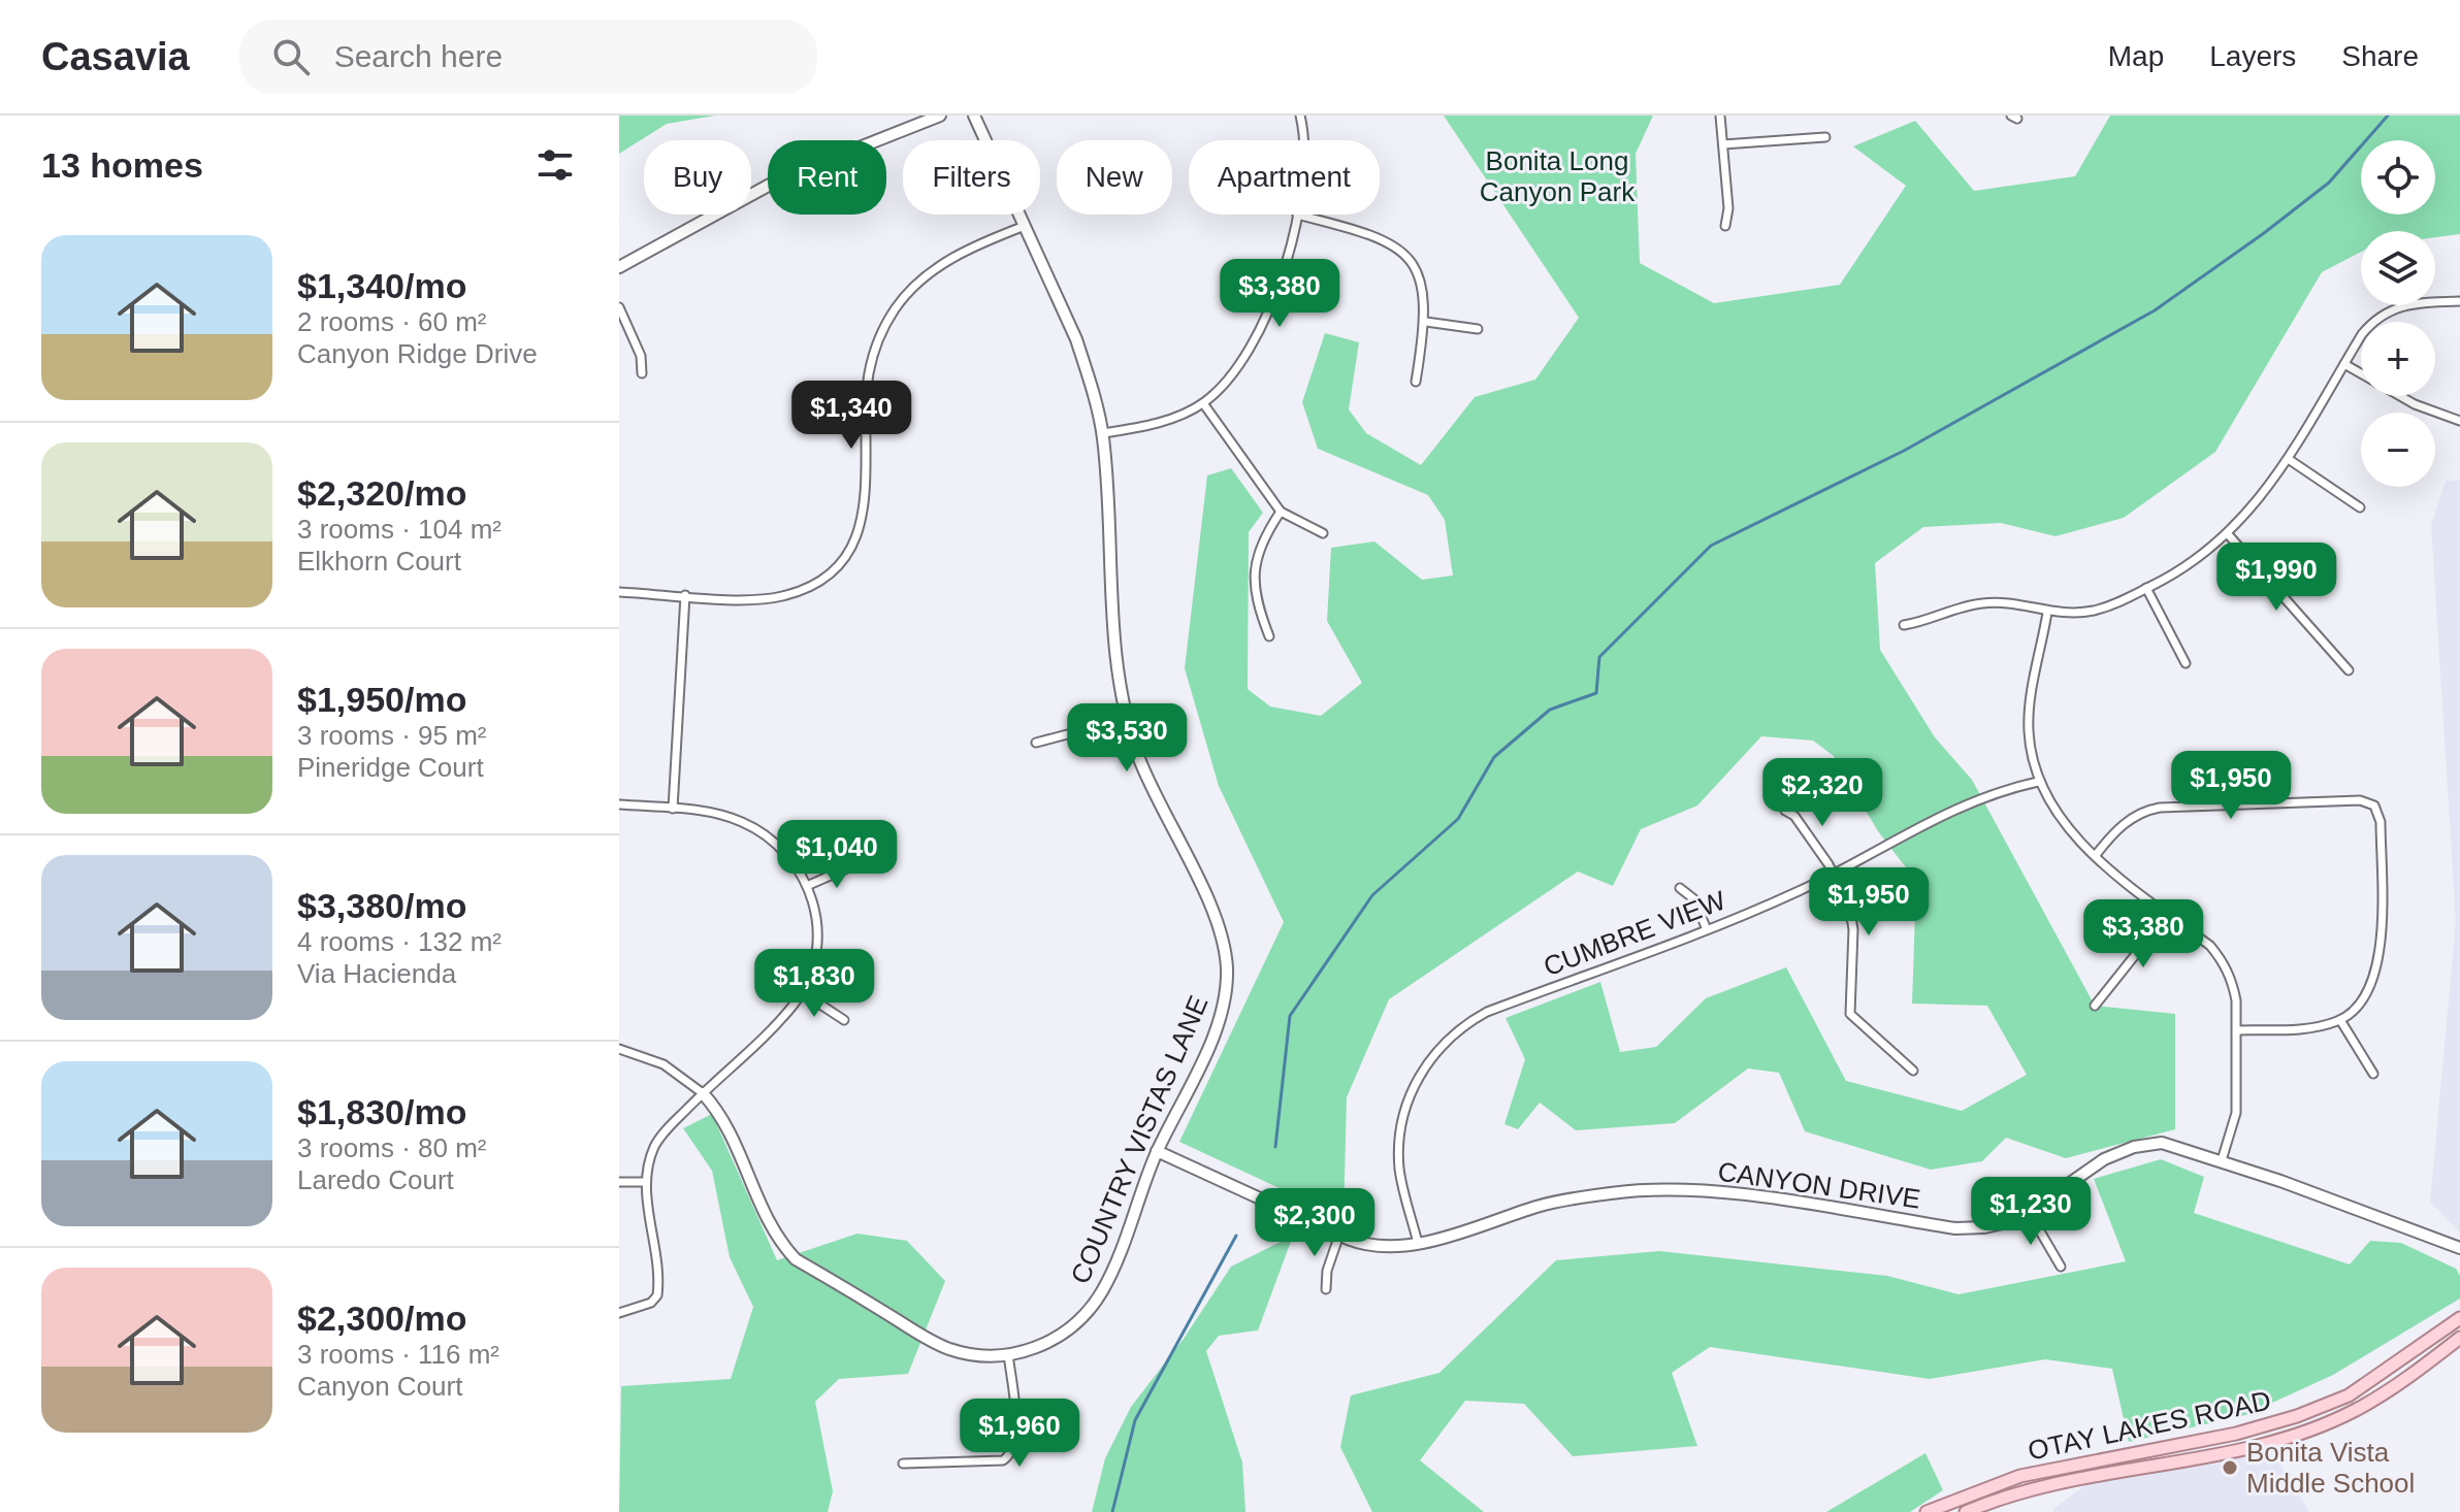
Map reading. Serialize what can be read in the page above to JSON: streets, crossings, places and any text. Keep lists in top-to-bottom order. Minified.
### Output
{"streets":{"main road":["OTAY LAKES ROAD"],"street":["CUMBRE VIEW","COUNTRY VISTAS LANE","CANYON DRIVE"]},"crossings":[["CUMBRE VIEW","CANYON DRIVE"],["COUNTRY VISTAS LANE","CANYON DRIVE"]],"parks":["Bonita Long Canyon Park"],"places":["Bonita Vista Middle School"],"page":{"header":"Casavia","search":"Search here","nav":["Map","Layers","Share"],"heading":"13 homes","map_buttons":["+","−"],"chip":["Buy","Rent","Filters","New","Apartment"],"list":[{"name":"$1,340/mo","note":"2 rooms · 60 m² · Canyon Ridge Drive"},{"name":"$2,320/mo","note":"3 rooms · 104 m² · Elkhorn Court"},{"name":"$1,950/mo","note":"3 rooms · 95 m² · Pineridge Court"},{"name":"$3,380/mo","note":"4 rooms · 132 m² · Via Hacienda"},{"name":"$1,830/mo","note":"3 rooms · 80 m² · Laredo Court"},{"name":"$2,300/mo","note":"3 rooms · 116 m² · Canyon Court"}],"price":["$3,380","$1,340","$1,990","$3,530","$1,950","$2,320","$1,040","$1,950","$3,380","$1,830","$1,230","$2,300","$1,960"]}}
